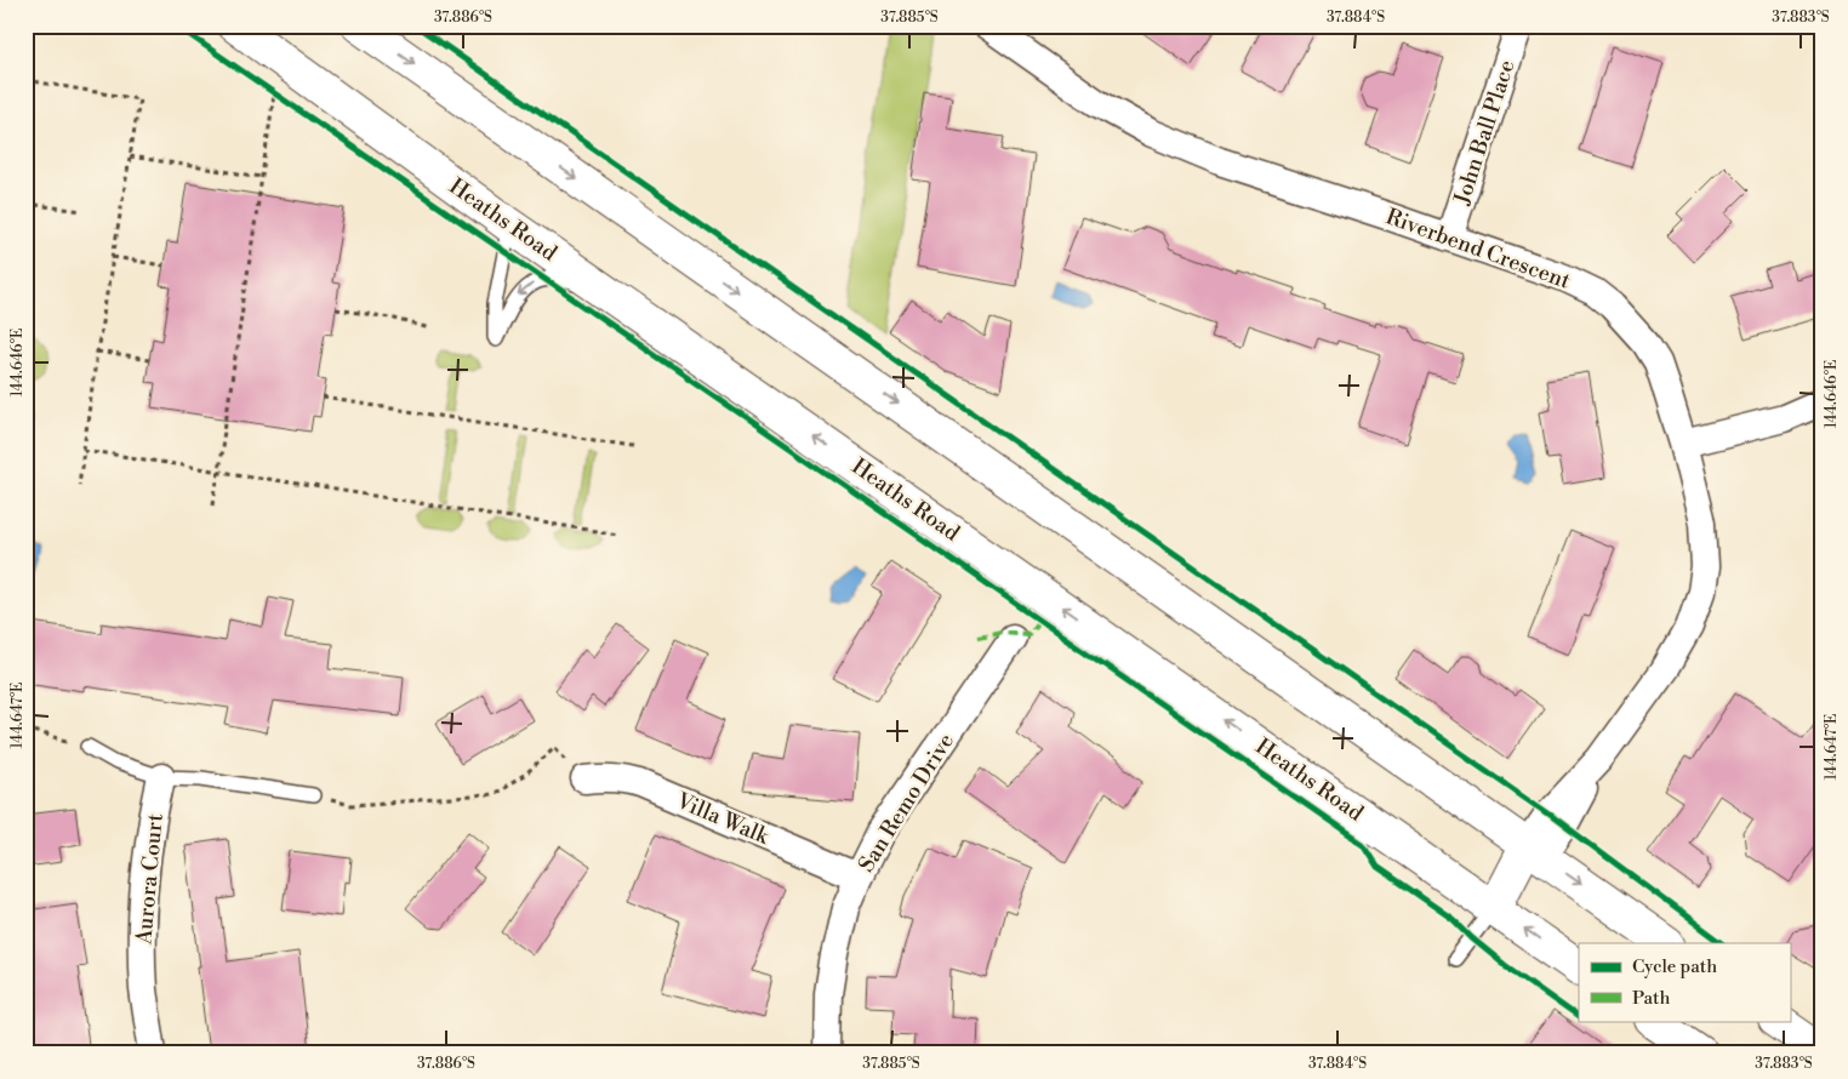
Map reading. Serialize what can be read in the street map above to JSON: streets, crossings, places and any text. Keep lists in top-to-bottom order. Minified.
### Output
{"streets":{"main road":["Heaths Road"],"street":["John Ball Place","Riverbend Crescent","San Remo Drive","Villa Walk","Aurora Court"]},"crossings":[["John Ball Place","Riverbend Crescent"],["San Remo Drive","Villa Walk"]],"legend":["Cycle path","Path"],"coordinates":["37.886°S","37.885°S","37.884°S","37.883°S","144.646°E","144.647°E"]}
